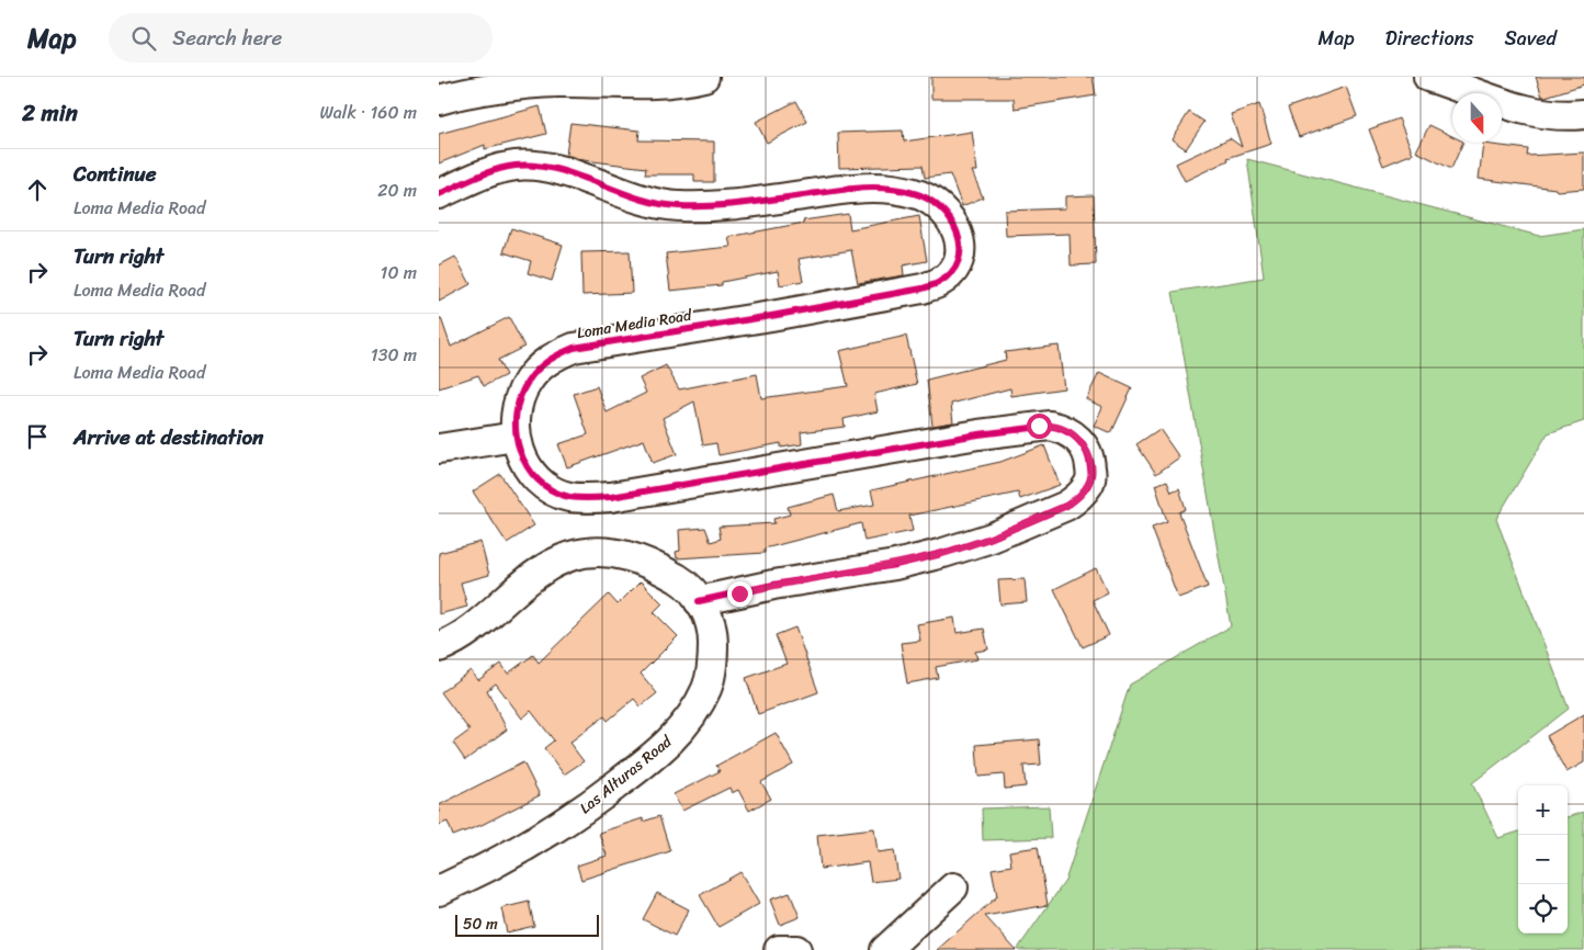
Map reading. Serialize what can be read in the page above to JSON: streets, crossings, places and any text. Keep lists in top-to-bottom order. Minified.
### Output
{"streets":{"street":["Loma Media Road","Las Alturas Road"]},"crossings":[["Loma Media Road","Las Alturas Road"]],"scale_bar":"50 m","north":"bottom","page":{"header":"Map","search":"Search here","nav":["Map","Directions","Saved"],"heading":["2 min","Walk · 160 m"],"list":[["Continue","Loma Media Road","20 m"],["Turn right","Loma Media Road","10 m"],["Turn right","Loma Media Road","130 m"],"Arrive at destination"],"map_buttons":["+","−"],"scale":"50 m"}}
